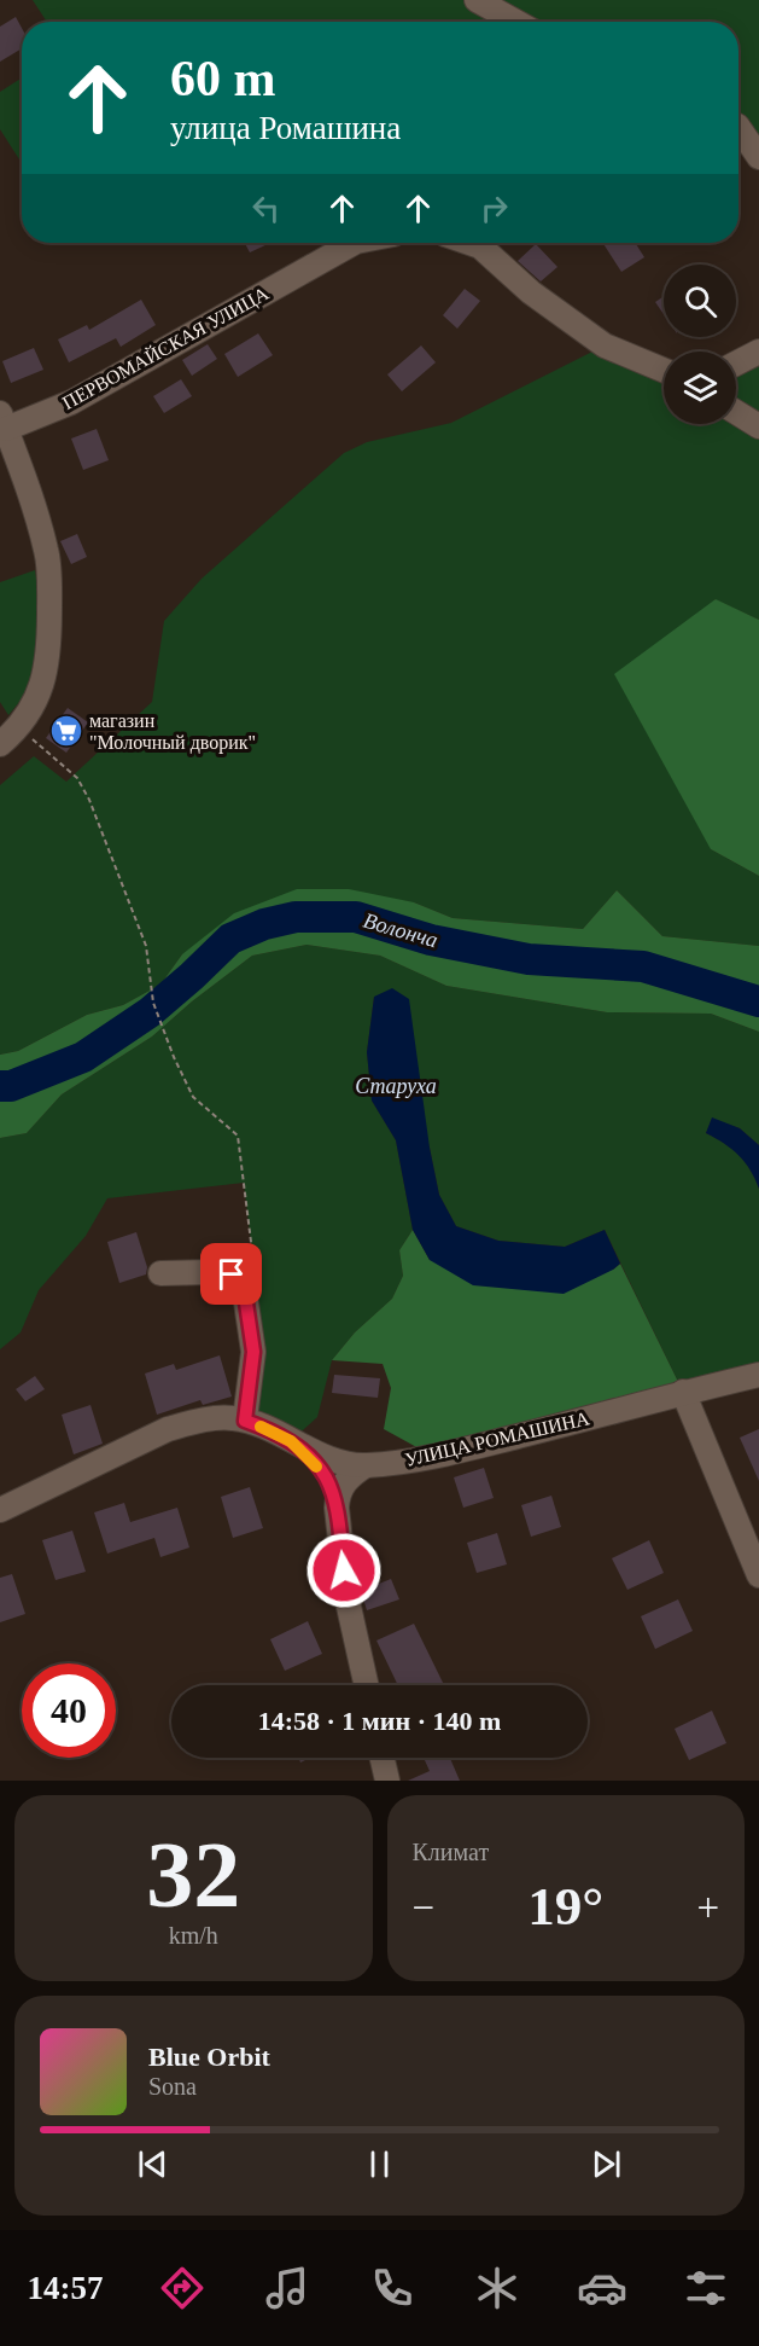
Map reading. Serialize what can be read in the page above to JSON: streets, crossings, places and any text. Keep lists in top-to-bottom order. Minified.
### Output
{"streets":{"street":["ПЕРВОМАЙСКАЯ УЛИЦА","УЛИЦА РОМАШИНА"]},"water":["Волонча","Старуха"],"places":{"supermarket":["магазин \"Молочный дворик\""]},"page":{"turn":["60 m","улица Ромашина"],"limit":"40","trip":"14:58 · 1 мин · 140 m","tile":[["32","km/h"],"Климат"],"heat":["−","19°","+"],"song":["Blue Orbit","Sona"],"tabs":"14:57"}}
